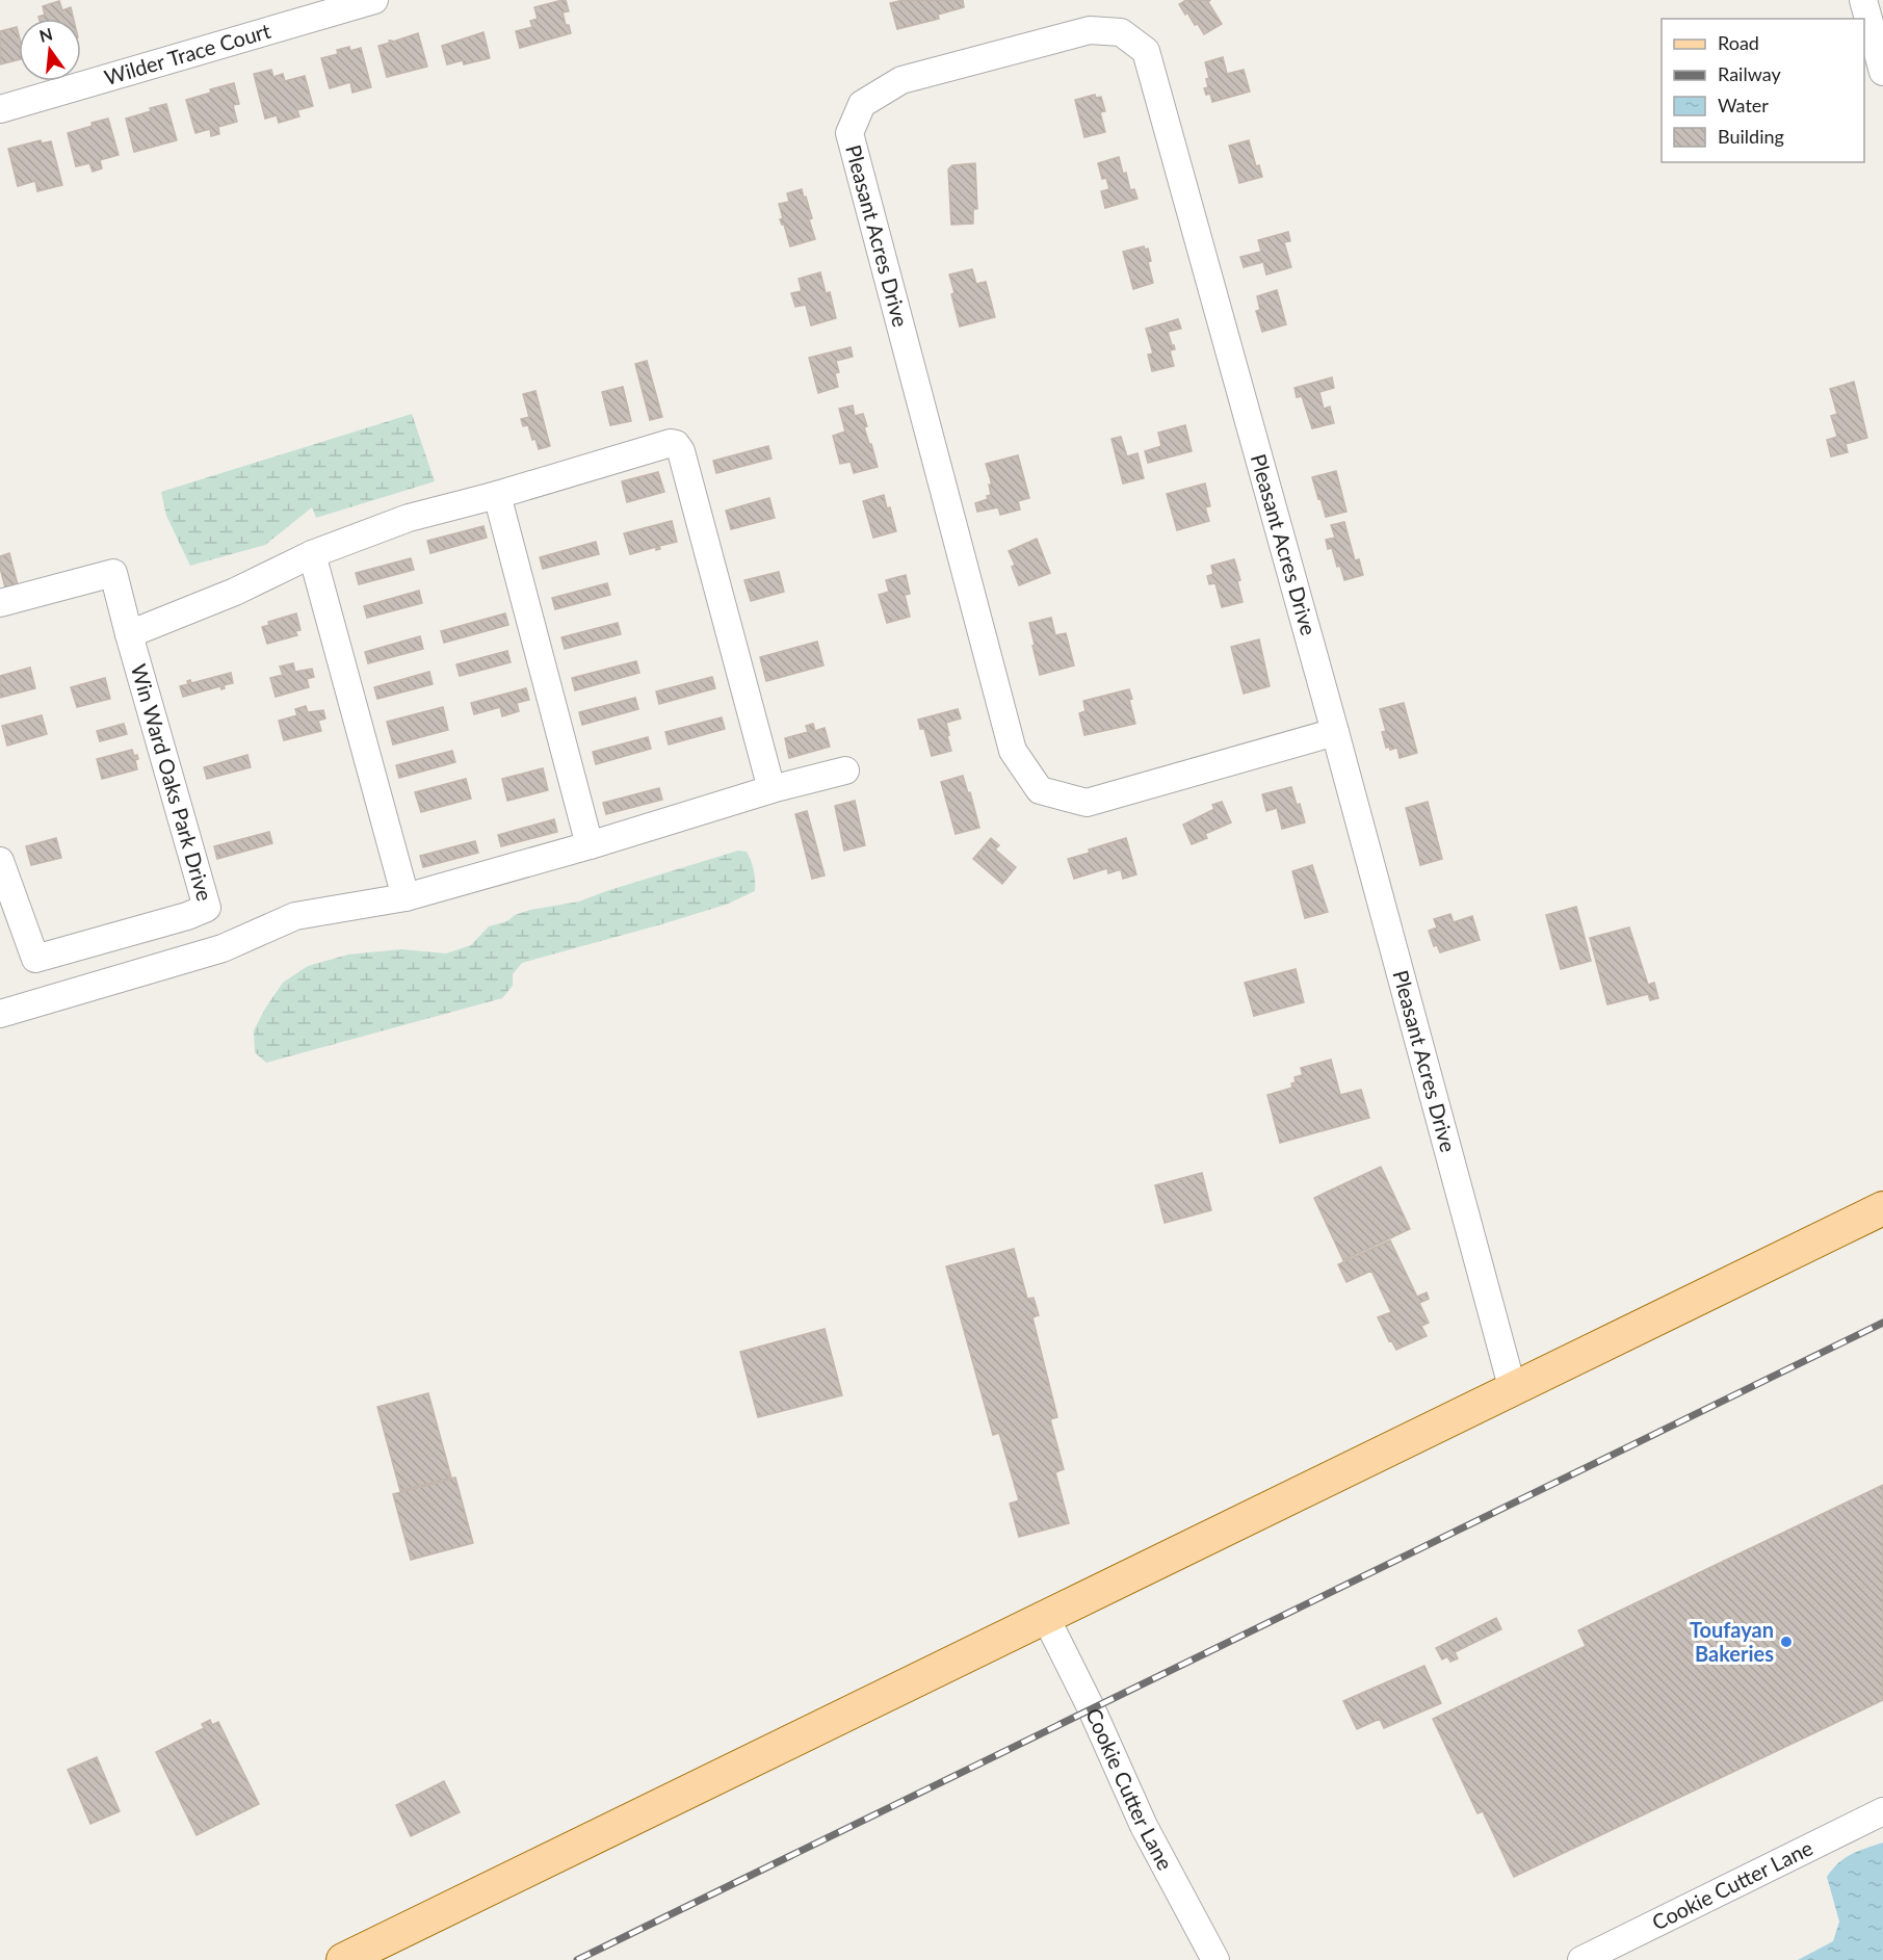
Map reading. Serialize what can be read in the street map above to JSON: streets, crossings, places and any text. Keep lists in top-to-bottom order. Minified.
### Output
{"streets":{"street":["Wilder Trace Court","Pleasant Acres Drive","Win Ward Oaks Park Drive","Cookie Cutter Lane"]},"places":["Toufayan Bakeries"],"legend":["Road","Railway","Water","Building"],"north":"top"}
